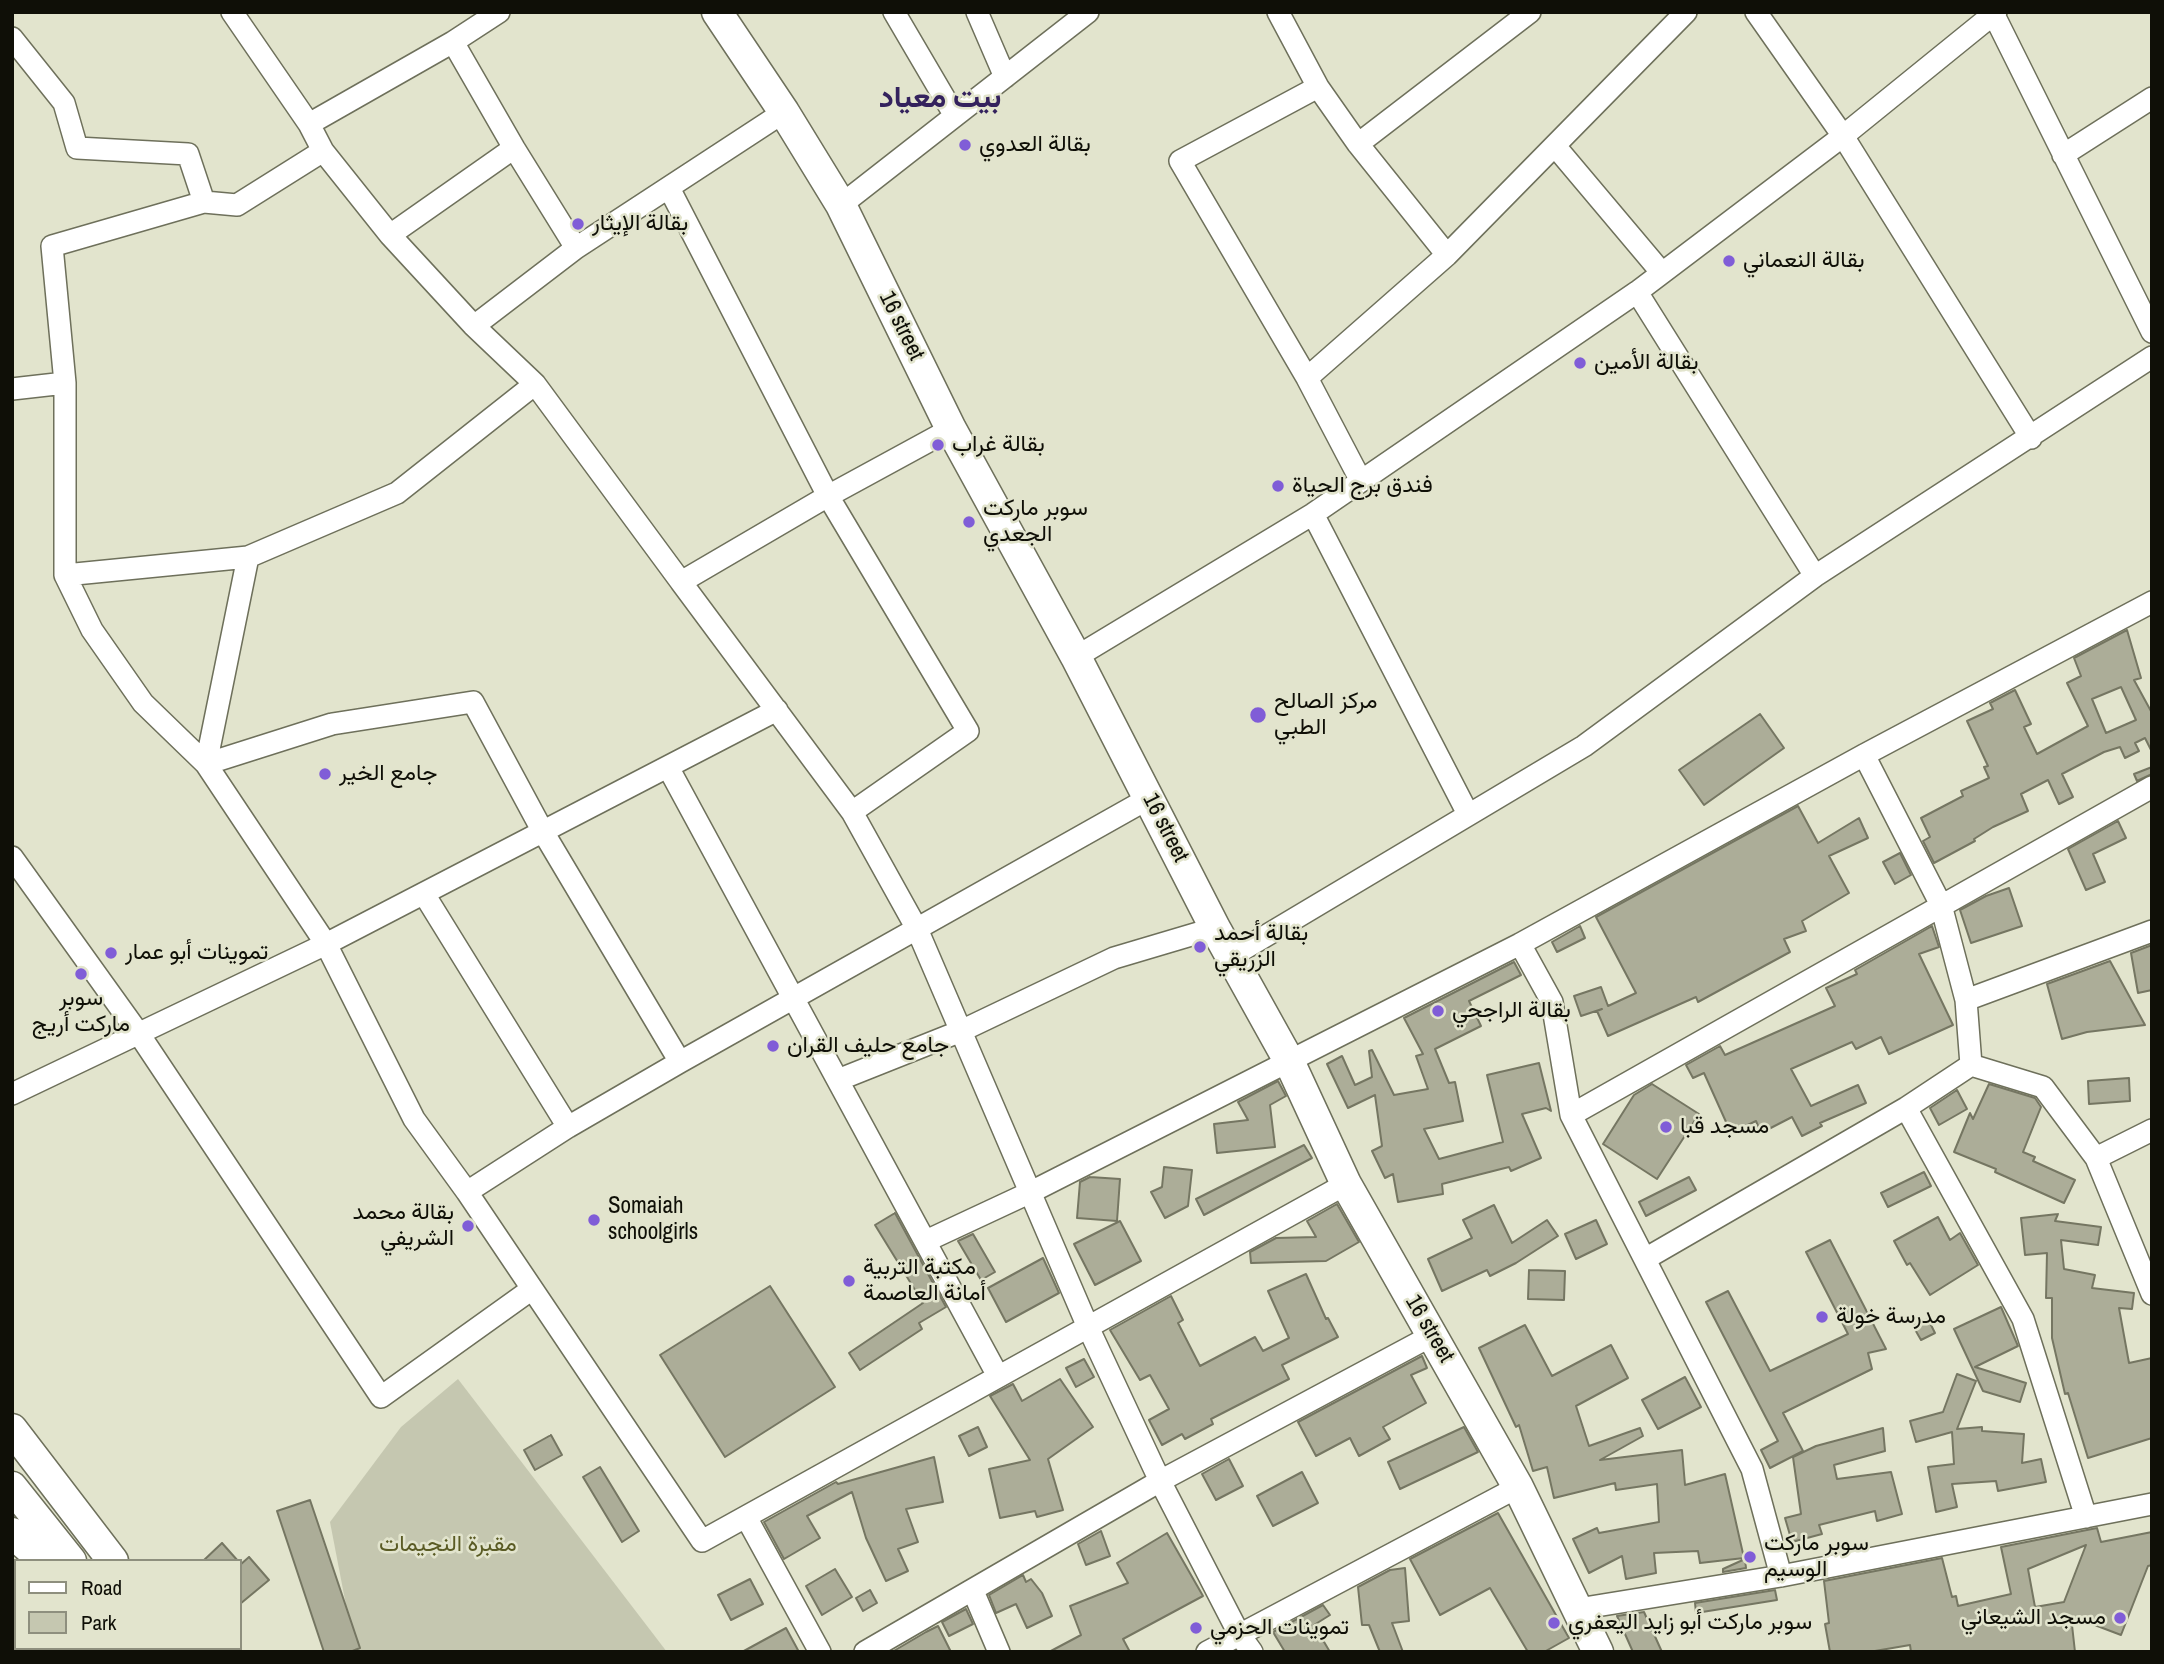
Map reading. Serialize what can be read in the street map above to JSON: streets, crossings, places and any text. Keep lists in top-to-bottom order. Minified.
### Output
{"streets":{"street":["16 street"]},"districts":["بيت معياد"],"parks":["مقبرة النجيمات"],"places":["بقالة العدوي","بقالة الإيثار","بقالة النعماني","بقالة الأمين","بقالة غراب","فندق برج الحياة","سوبر ماركت الجعدي","مركز الصالح الطبي","جامع الخير","بقالة أحمد الزريقي","تموينات أبو عمار","سوبر ماركت أريج","بقالة الراجحي","جامع حليف القران","مسجد قبا","Somaiah schoolgirls","بقالة محمد الشريفي","مكتبة التربية أمانة العاصمة","مدرسة خولة","سوبر ماركت الوسيم","مسجد الشيعاني","سوبر ماركت أبو زايد اليعفري","تموينات الحزمي"],"legend":["Road","Park"]}
